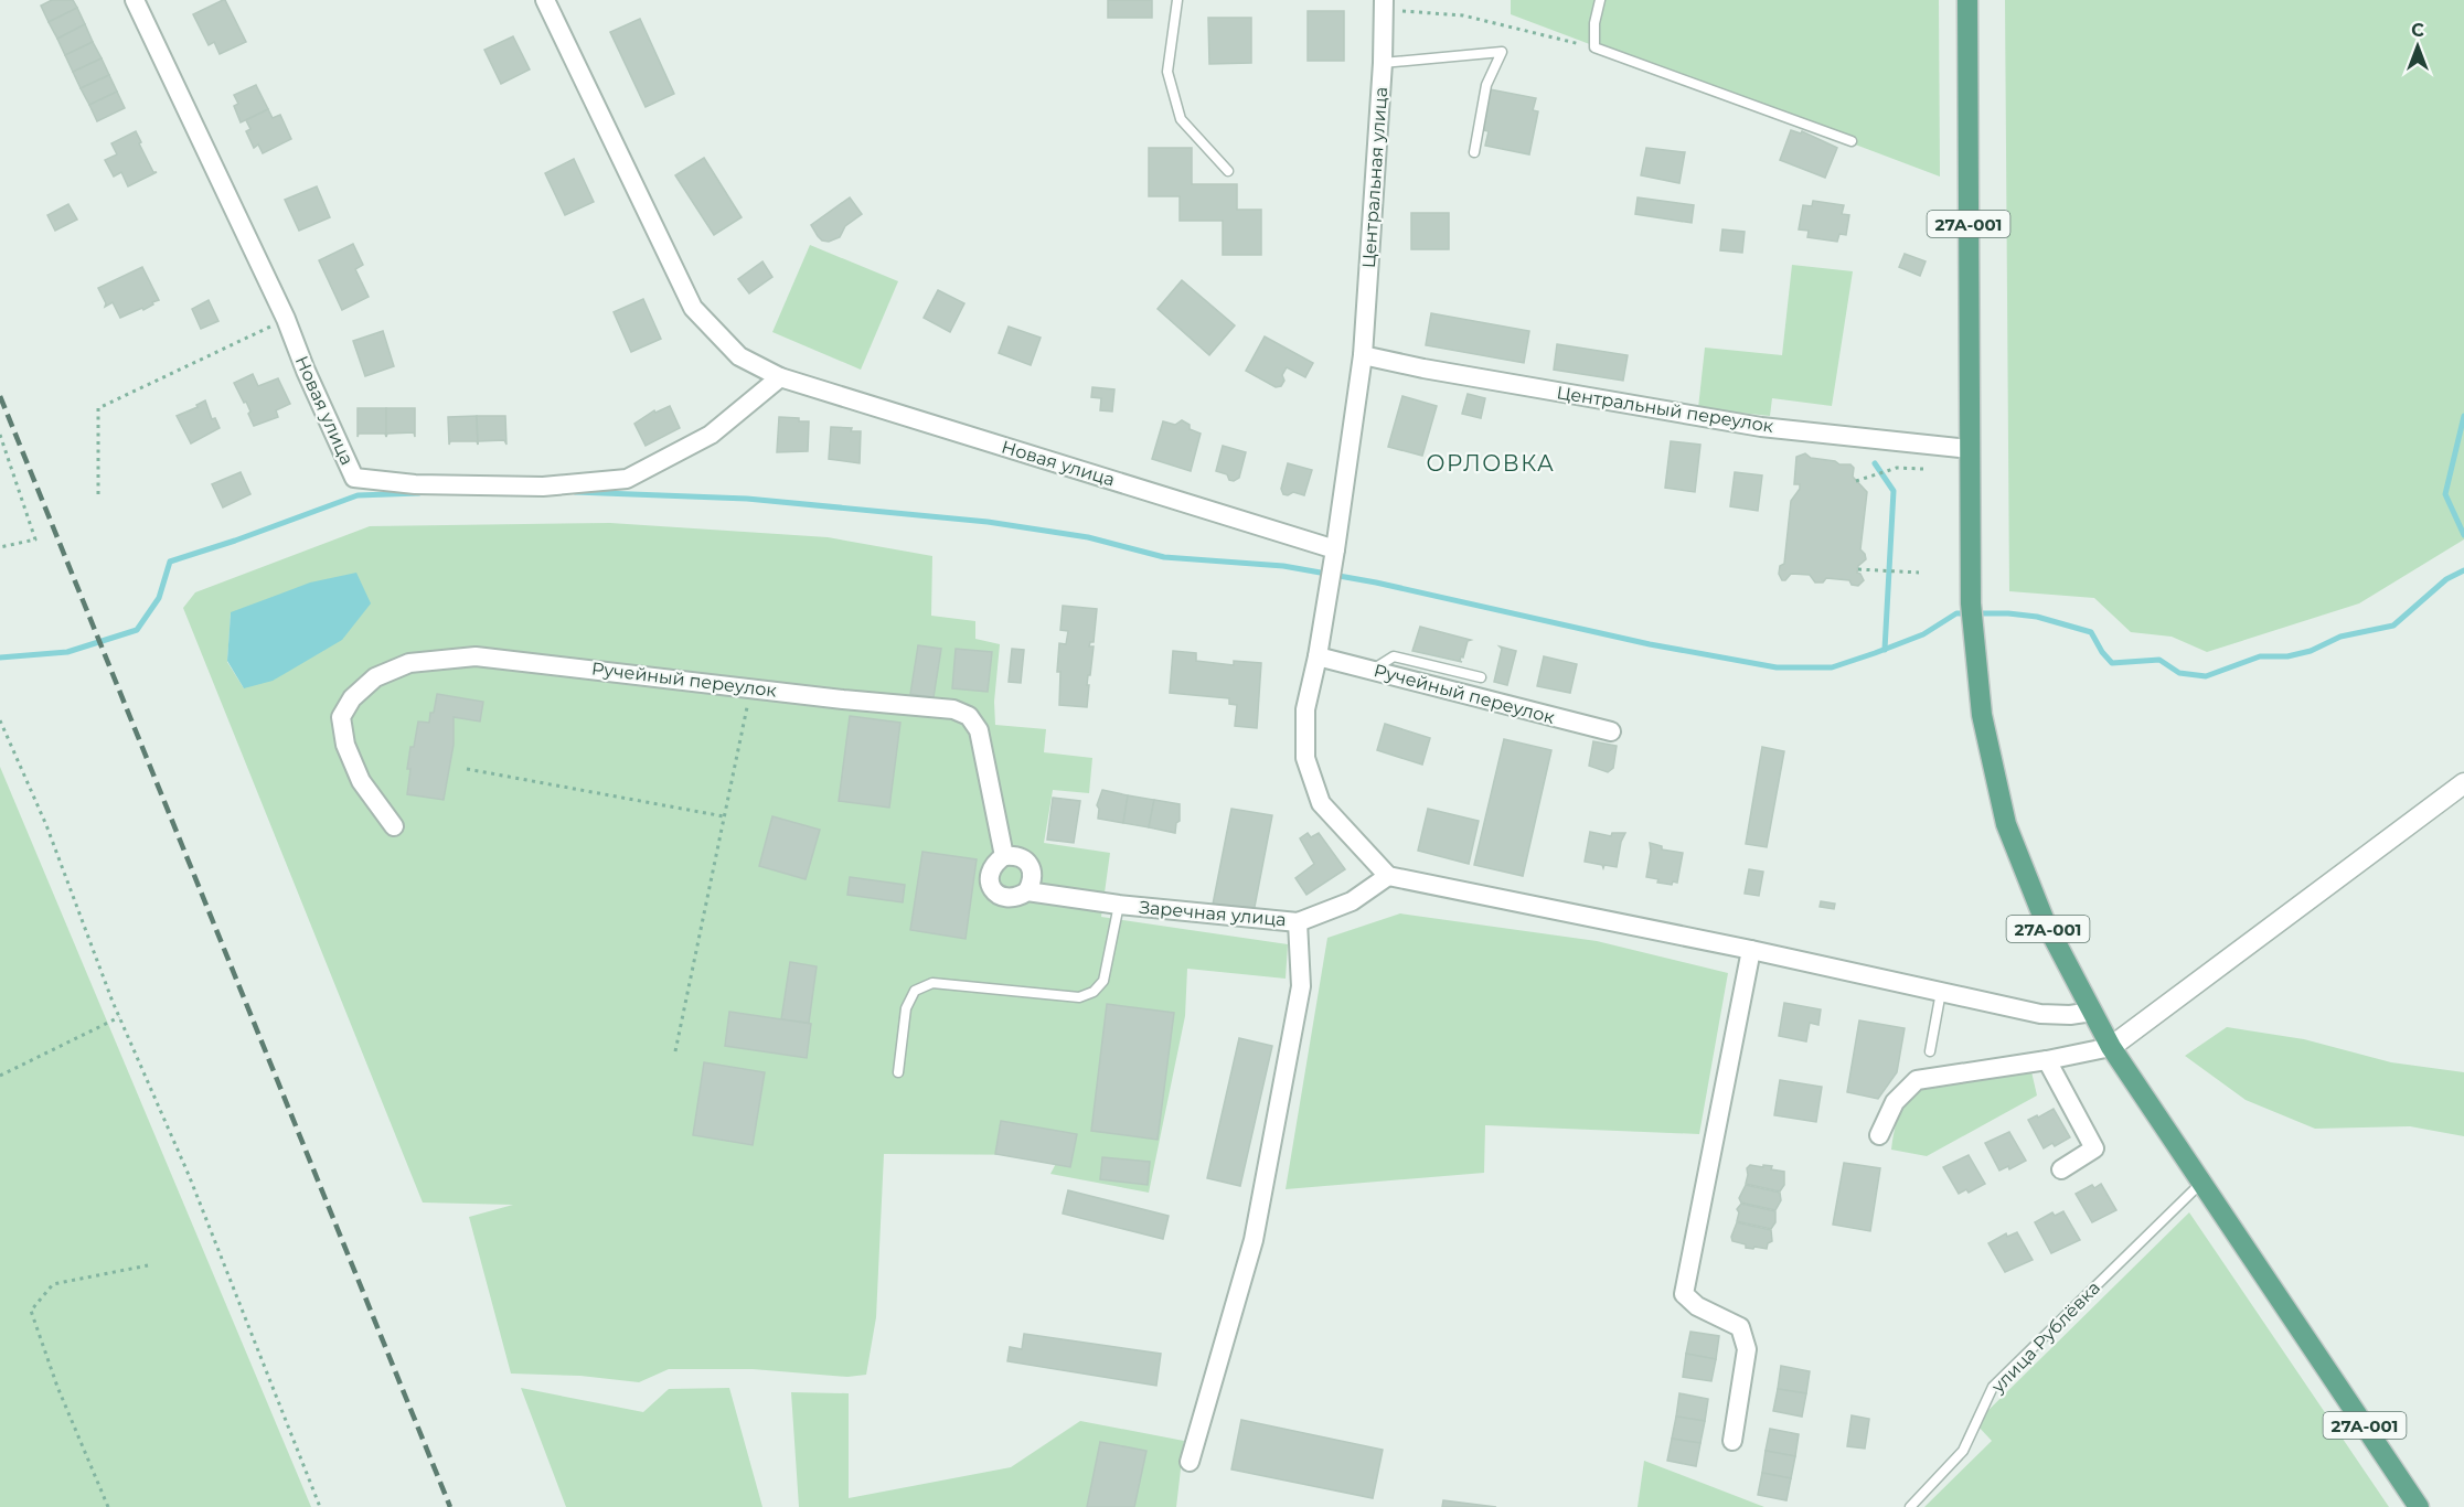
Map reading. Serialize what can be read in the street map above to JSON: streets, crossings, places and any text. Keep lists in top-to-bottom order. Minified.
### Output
{"streets":{"main road":["27А-001"],"street":["Центральная улица","Центральный переулок","Новая улица","Ручейный переулок","Заречная улица"],"lane":["улица Рублёвка"]},"crossings":[["Центральная улица","Центральный переулок"],["Центральная улица","Новая улица"],["27А-001","Центральный переулок"],["27А-001","улица Рублёвка"],["Ручейный переулок","Заречная улица"]],"districts":["ОРЛОВКА"],"north":"top"}
